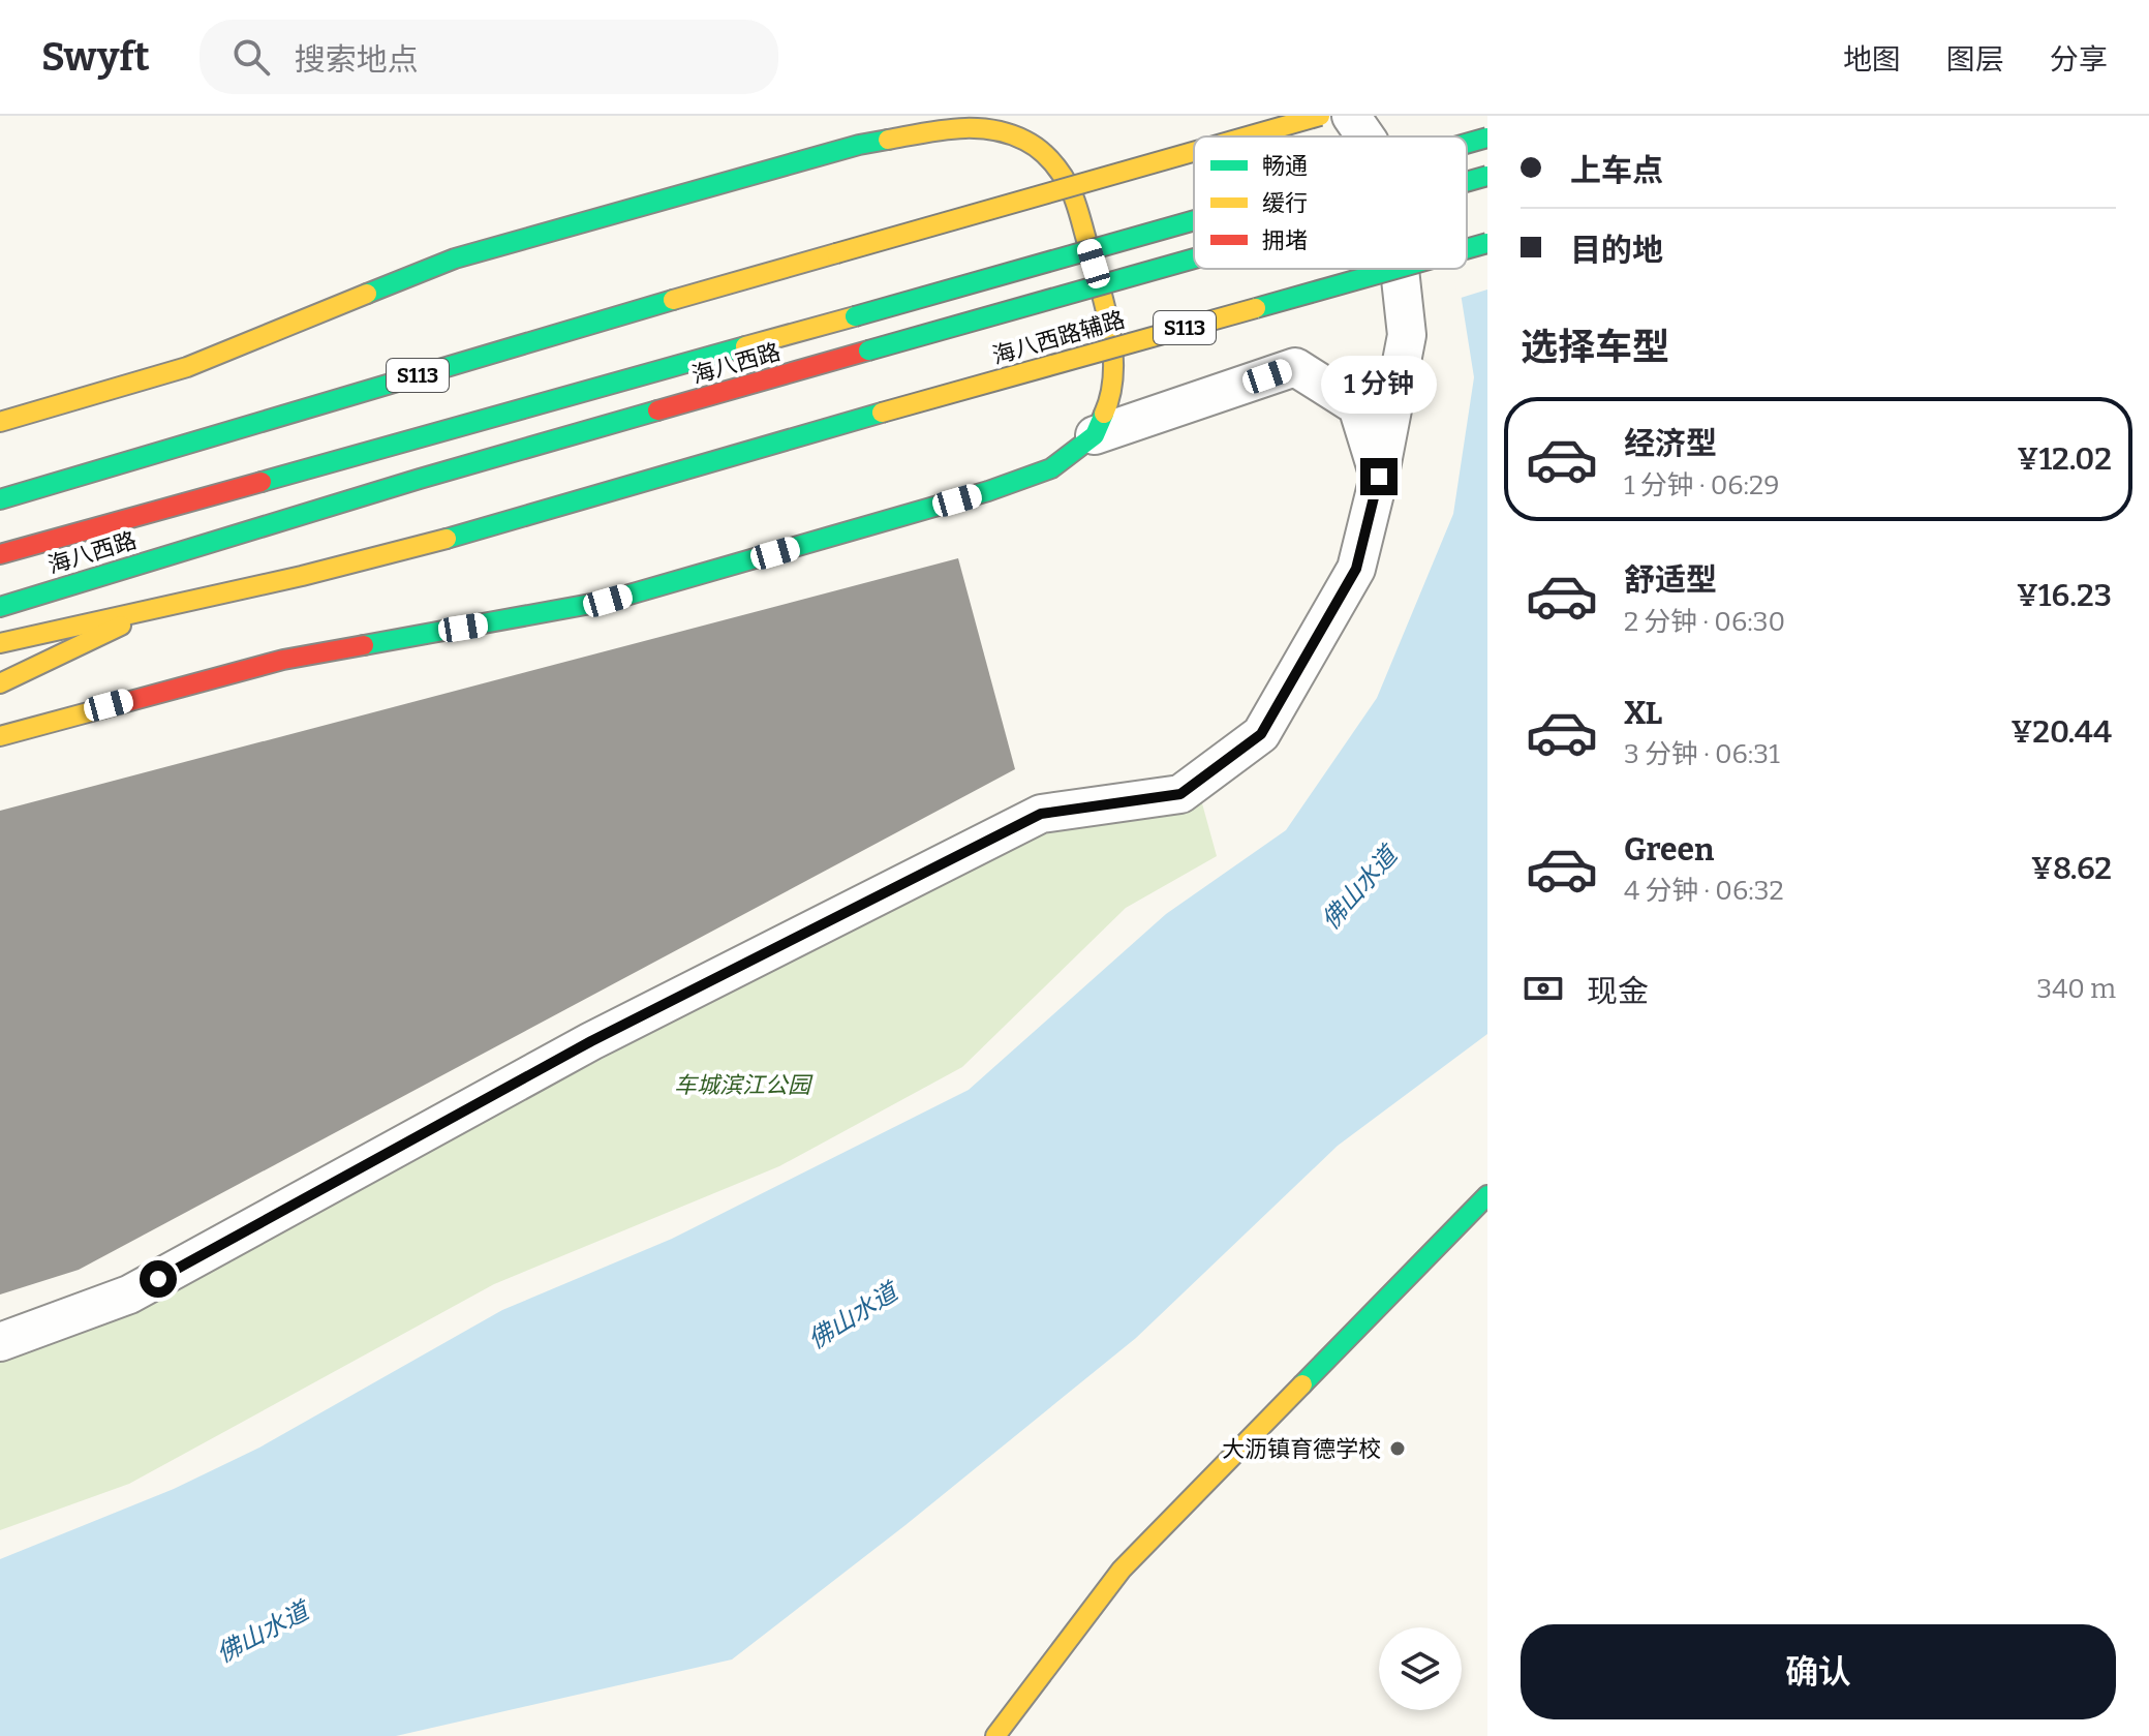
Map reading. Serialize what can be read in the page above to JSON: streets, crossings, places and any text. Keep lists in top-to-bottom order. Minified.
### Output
{"streets":{"main road":["S113","海八西路辅路","海八西路"]},"water":["佛山水道"],"parks":["车城滨江公园"],"places":["大沥镇育德学校"],"legend":["畅通","缓行","拥堵"],"page":{"header":"Swyft","search":"搜索地点","nav":["地图","图层","分享"],"banner":["上车点","目的地"],"heading":"选择车型","bubble":"1 分钟","list":[{"name":"经济型","note":"1 分钟 · 06:29","value":"¥12.02"},{"name":"舒适型","note":"2 分钟 · 06:30","value":"¥16.23"},{"name":"XL","note":"3 分钟 · 06:31","value":"¥20.44"},{"name":"Green","note":"4 分钟 · 06:32","value":"¥8.62"}],"pay":["现金","340 m"],"buttons":"确认"}}
